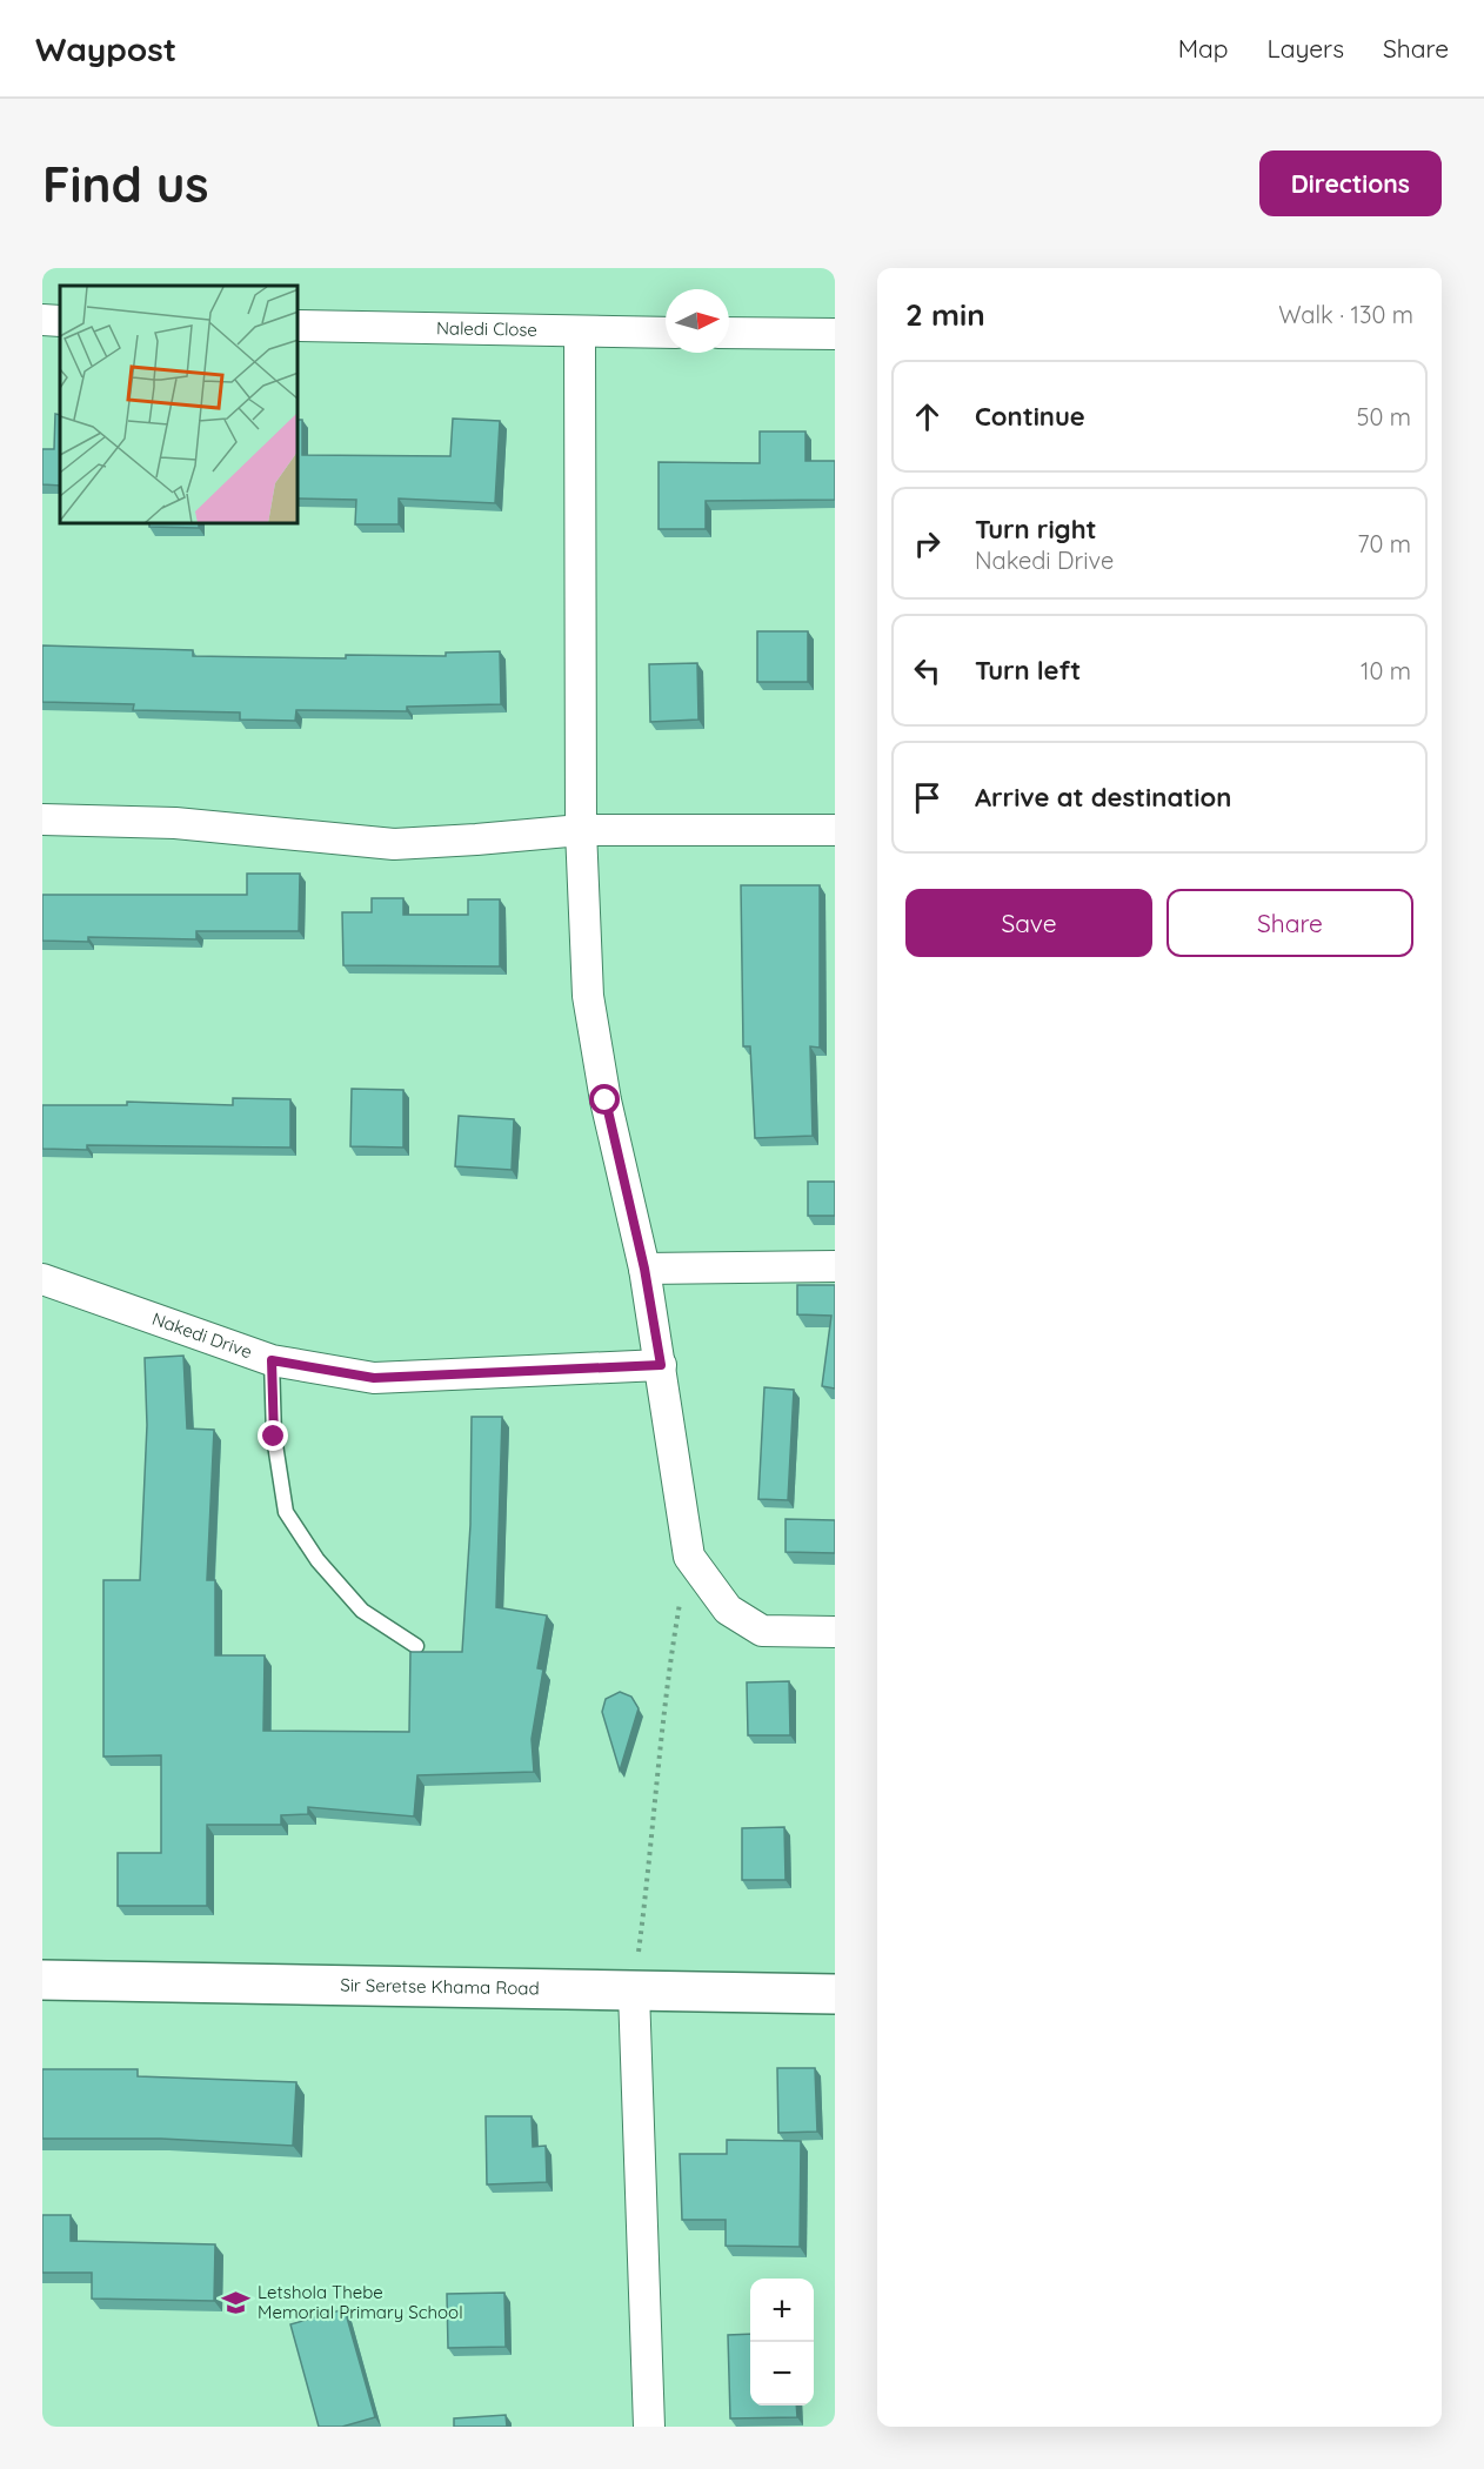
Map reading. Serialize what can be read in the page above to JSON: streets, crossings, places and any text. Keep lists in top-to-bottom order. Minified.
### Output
{"streets":{"main road":["Sir Seretse Khama Road"],"street":["Naledi Close","Nakedi Drive"]},"places":{"school or university":["Letshola Thebe Memorial Primary School"]},"north":"right","page":{"header":"Waypost","nav":["Map","Layers","Share"],"buttons":["Directions",["Save","Share"]],"title":"Find us","heading":["2 min","Walk · 130 m"],"list":[["Continue","50 m"],["Turn right","Nakedi Drive","70 m"],["Turn left","10 m"],"Arrive at destination"],"map_buttons":["+","−"]}}
